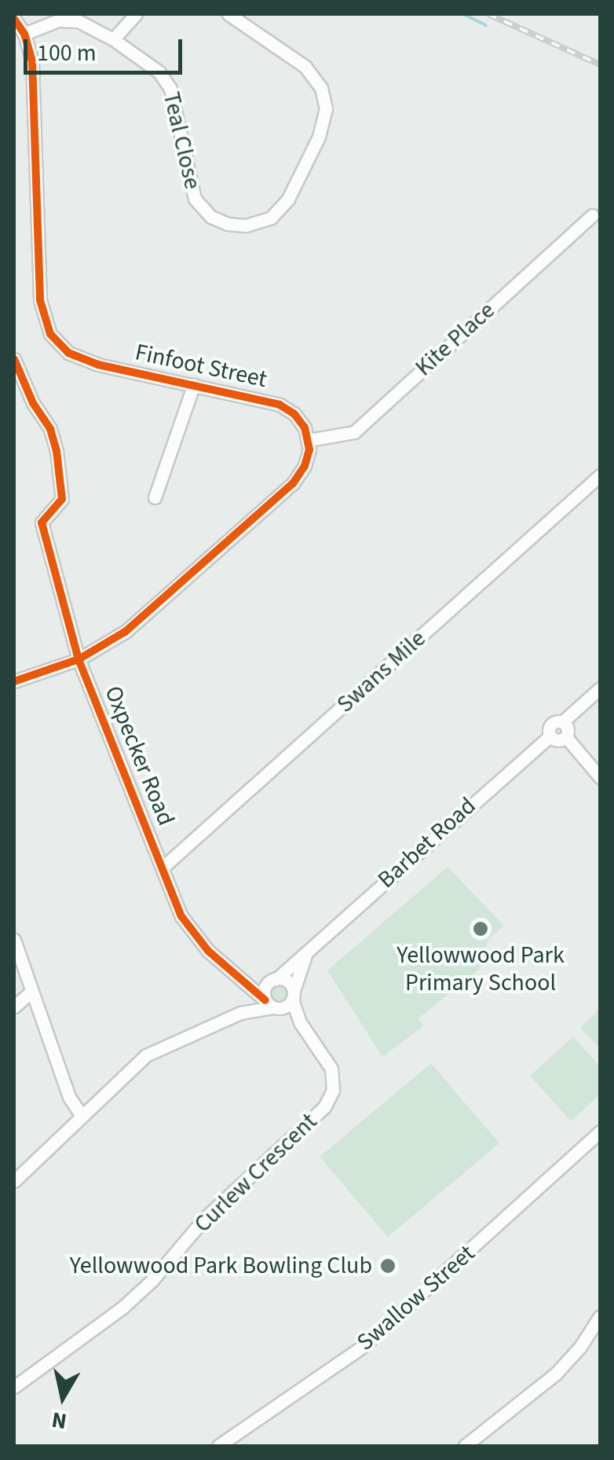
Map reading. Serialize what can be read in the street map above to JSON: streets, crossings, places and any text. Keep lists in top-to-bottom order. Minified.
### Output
{"streets":{"street":["Teal Close","Kite Place","Finfoot Street","Swans Mile","Oxpecker Road","Barbet Road","Curlew Crescent","Swallow Street"]},"crossings":[["Teal Close","Finfoot Street"],["Kite Place","Finfoot Street"],["Swans Mile","Oxpecker Road"],["Oxpecker Road","Curlew Crescent"],["Barbet Road","Curlew Crescent"]],"places":["Yellowwood Park Primary School","Yellowwood Park Bowling Club"],"scale_bar":"100 m","north":"bottom"}
